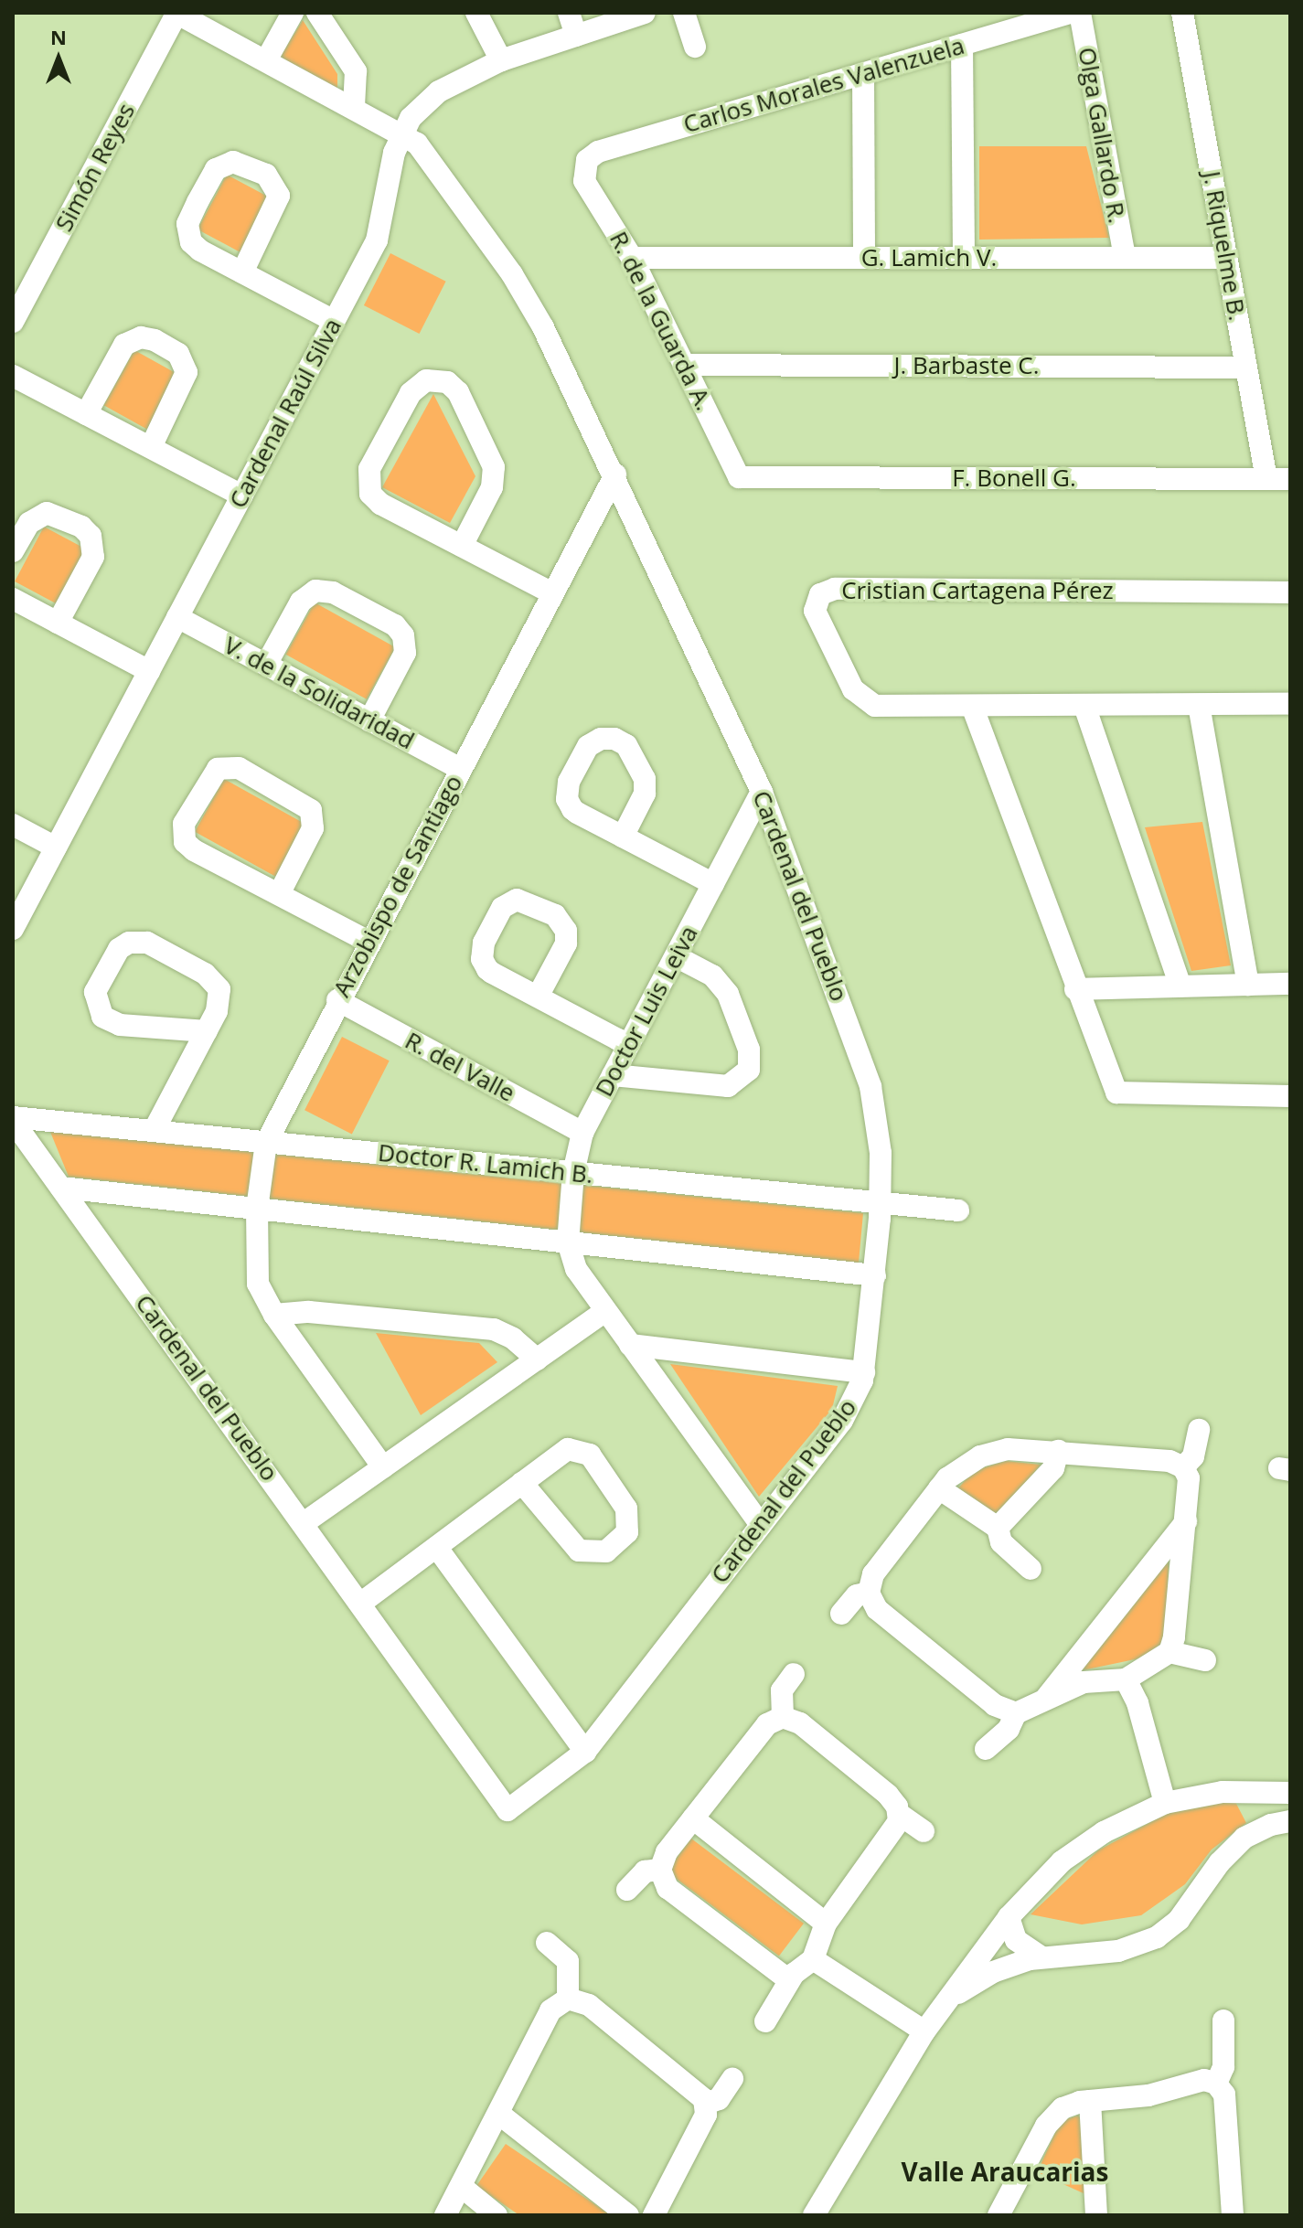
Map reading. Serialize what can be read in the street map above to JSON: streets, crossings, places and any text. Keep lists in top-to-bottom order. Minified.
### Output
{"streets":{"street":["Carlos Morales Valenzuela","Olga Gallardo R.","Simón Reyes","J. Riquelme B.","G. Lamich V.","R. de la Guarda A.","J. Barbaste C.","Cardenal Raúl Silva","F. Bonell G.","Cristian Cartagena Pérez","V. de la Solidaridad","Arzobispo de Santiago","Cardenal del Pueblo","Doctor Luis Leiva","R. del Valle","Doctor R. Lamich B."]},"crossings":[["Carlos Morales Valenzuela","R. de la Guarda A."],["Olga Gallardo R.","G. Lamich V."],["Simón Reyes","Cardenal del Pueblo"],["J. Riquelme B.","G. Lamich V."],["J. Riquelme B.","J. Barbaste C."],["J. Riquelme B.","F. Bonell G."],["G. Lamich V.","R. de la Guarda A."],["R. de la Guarda A.","J. Barbaste C."],["R. de la Guarda A.","F. Bonell G."],["Cardenal Raúl Silva","V. de la Solidaridad"],["Cardenal Raúl Silva","Cardenal del Pueblo"],["V. de la Solidaridad","Arzobispo de Santiago"],["Arzobispo de Santiago","Cardenal del Pueblo"],["Arzobispo de Santiago","R. del Valle"],["Arzobispo de Santiago","Doctor R. Lamich B."],["Cardenal del Pueblo","Doctor Luis Leiva"],["Cardenal del Pueblo","Doctor R. Lamich B."],["Doctor Luis Leiva","R. del Valle"],["Doctor Luis Leiva","Doctor R. Lamich B."]],"districts":["Valle Araucarias"],"north":"top"}
